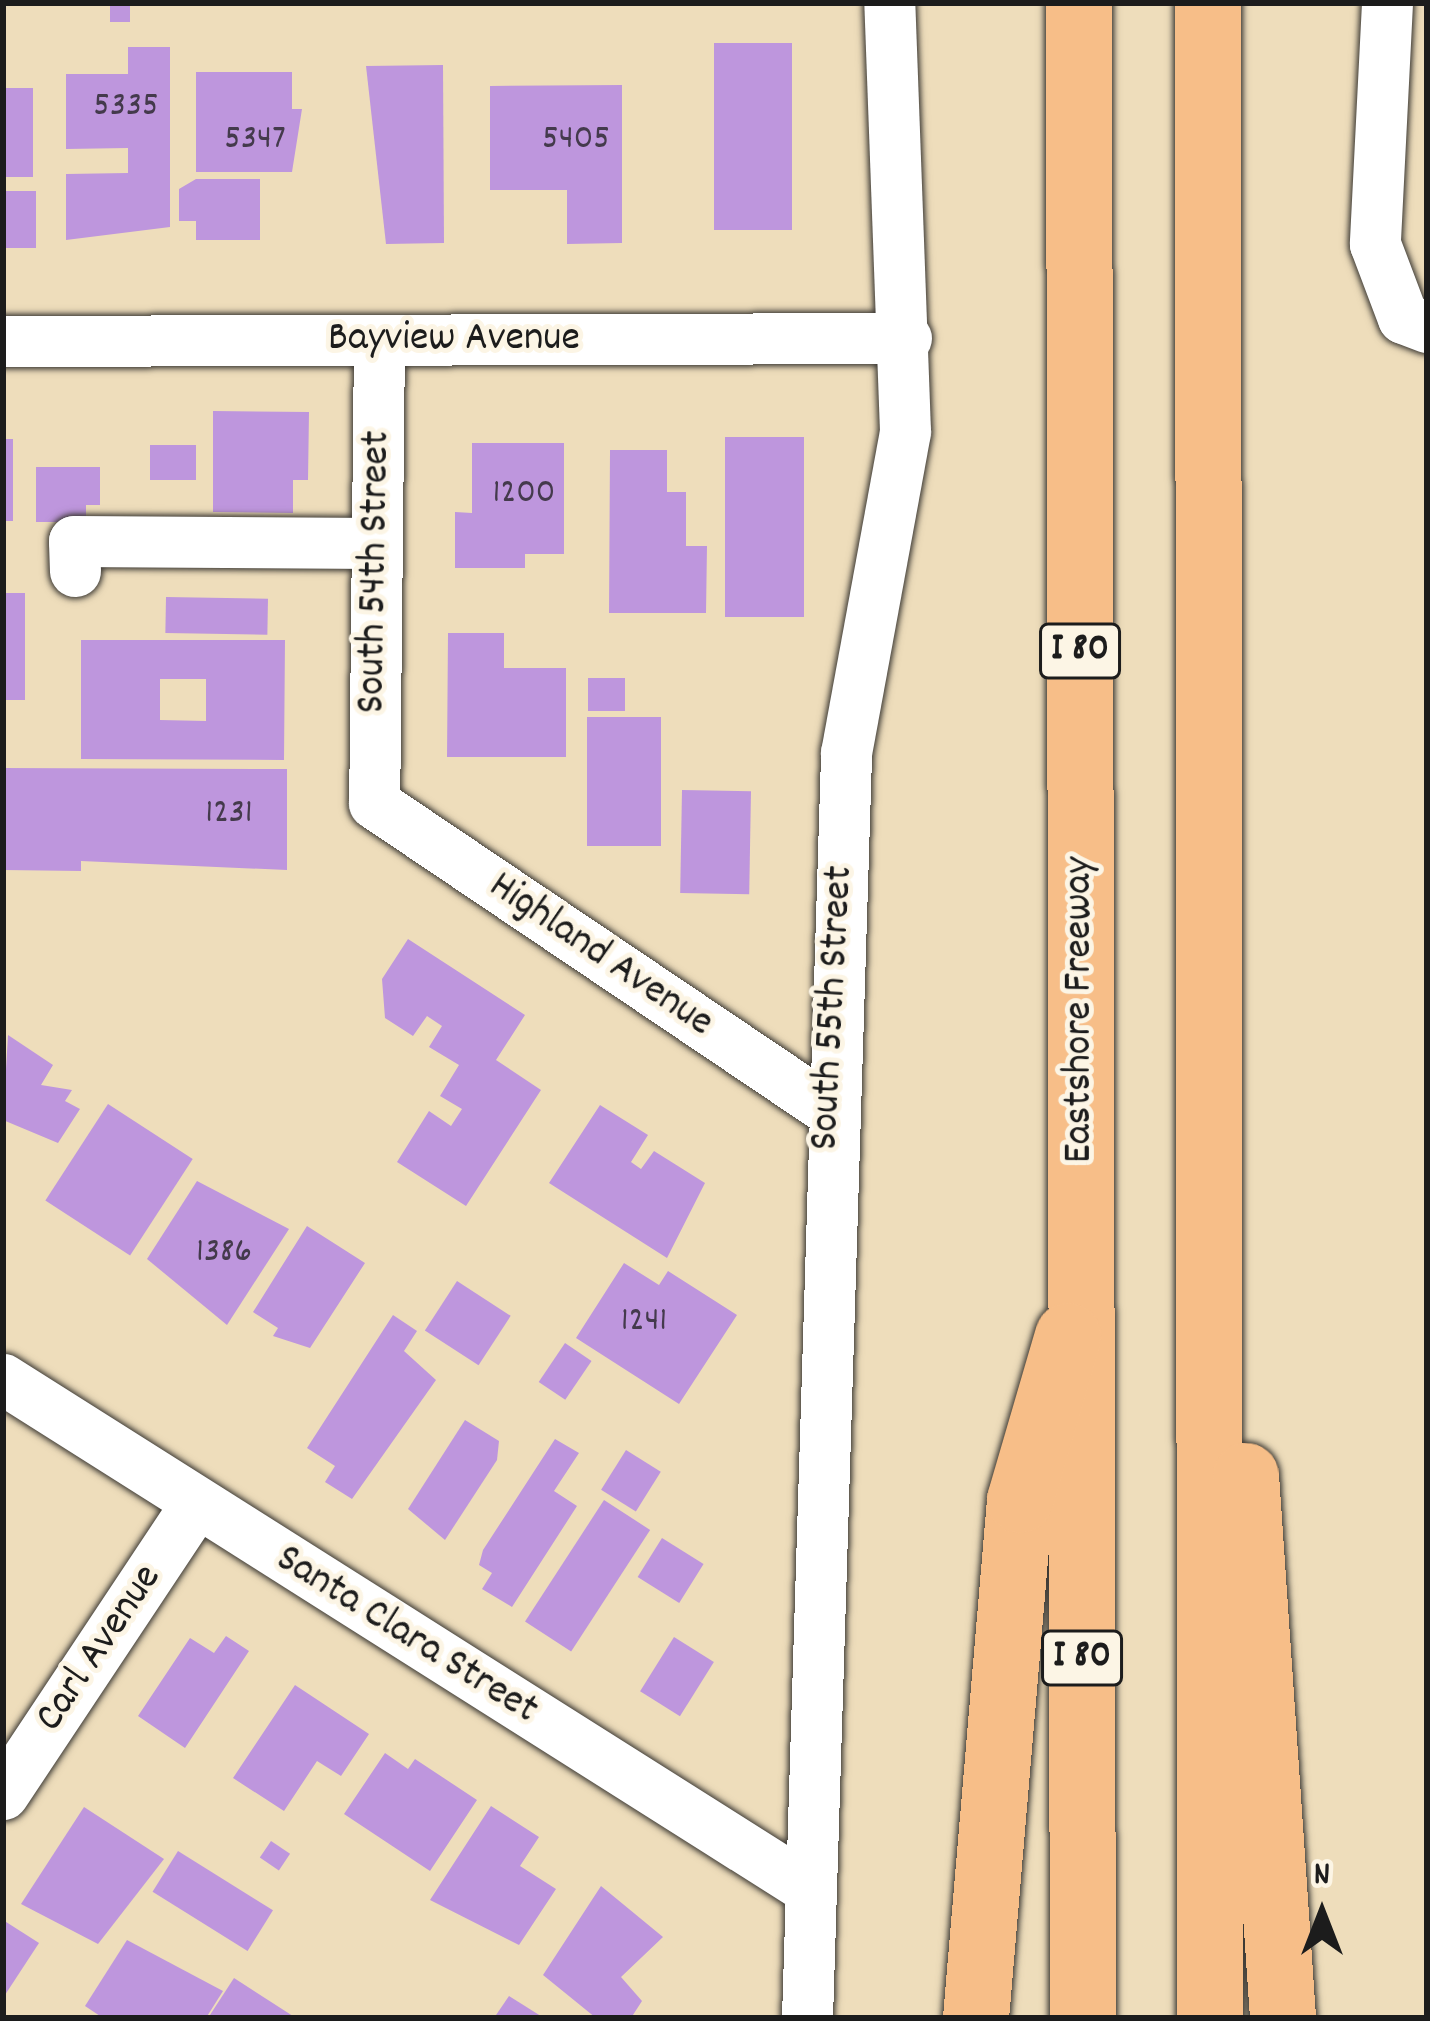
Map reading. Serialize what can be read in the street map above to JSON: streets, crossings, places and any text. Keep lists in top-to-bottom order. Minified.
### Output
{"streets":{"highway":["I 80","Eastshore Freeway"],"street":["Bayview Avenue","South 54th Street","Highland Avenue","South 55th Street","Santa Clara Street","Carl Avenue"]},"crossings":[["Bayview Avenue","South 54th Street"],["Bayview Avenue","South 55th Street"],["South 54th Street","Highland Avenue"],["Highland Avenue","South 55th Street"],["South 55th Street","Santa Clara Street"],["Santa Clara Street","Carl Avenue"]],"house_numbers":["5335","5347","5405","1200","1231","1386","1241"],"north":"top"}
